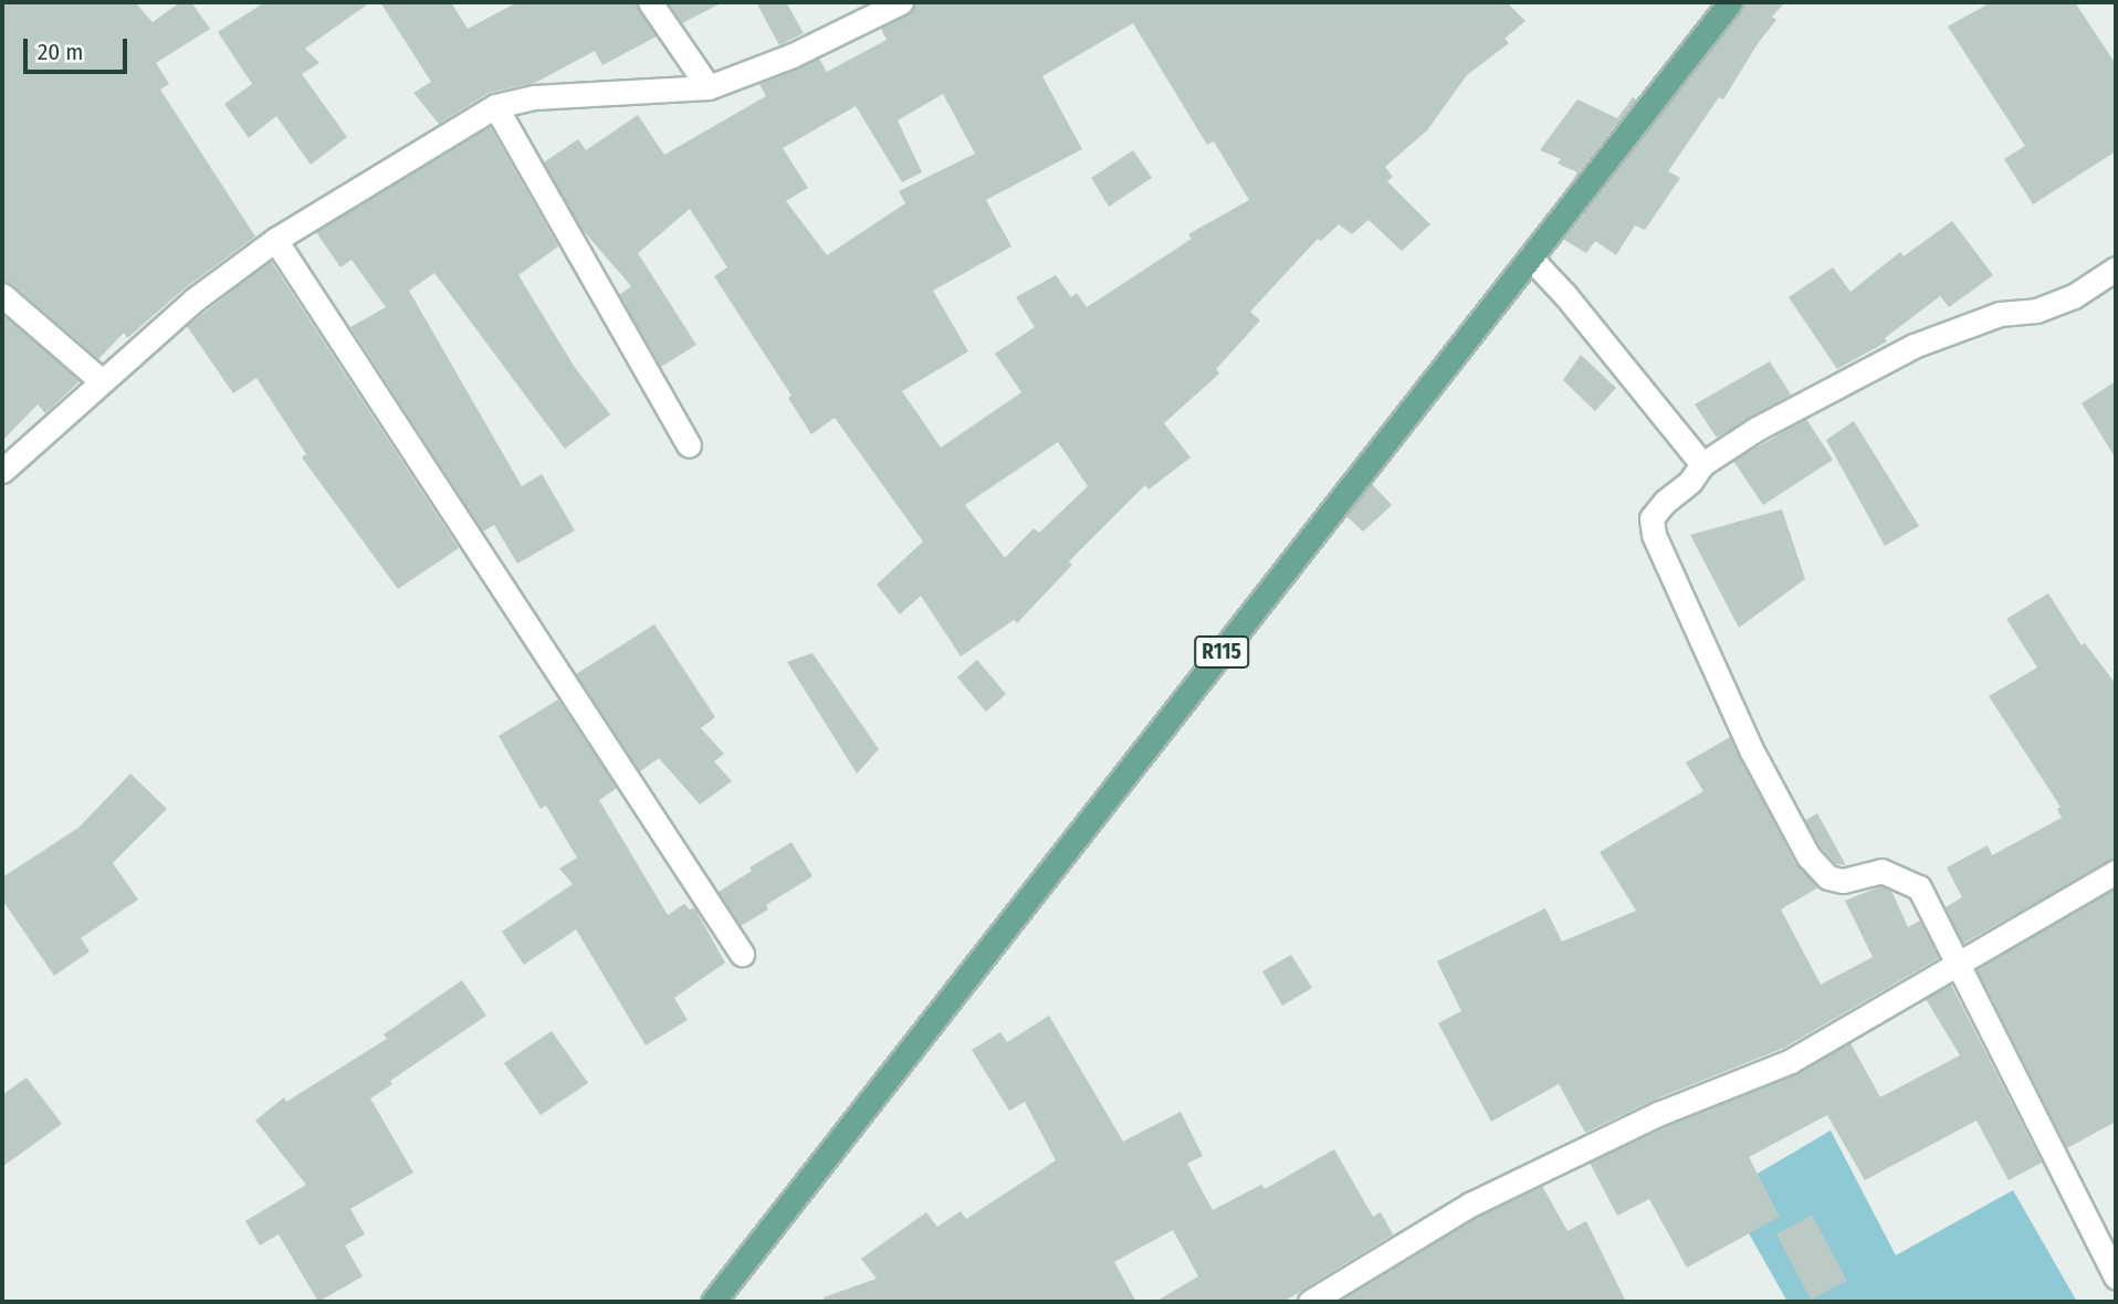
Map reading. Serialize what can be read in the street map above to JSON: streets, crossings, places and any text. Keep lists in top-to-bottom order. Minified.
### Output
{"streets":{"main road":["R115"]},"scale_bar":"20 m"}
